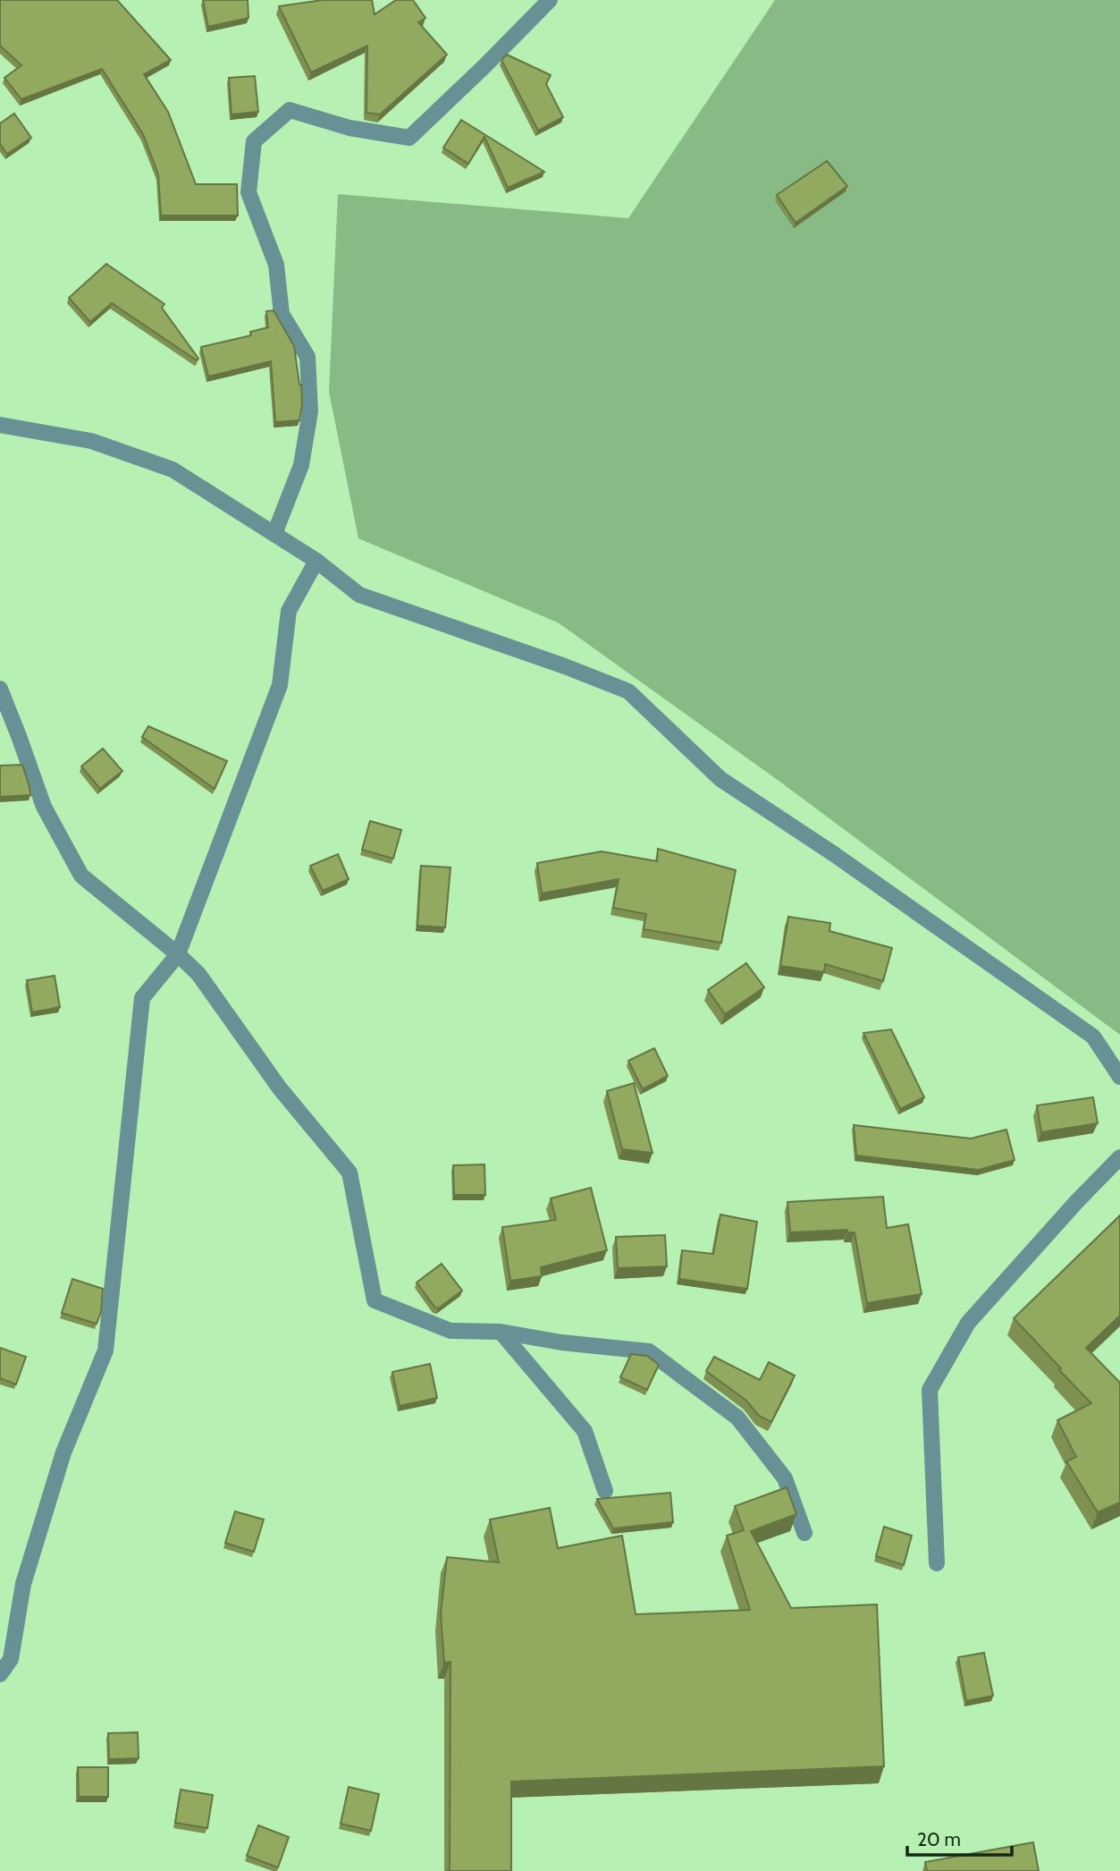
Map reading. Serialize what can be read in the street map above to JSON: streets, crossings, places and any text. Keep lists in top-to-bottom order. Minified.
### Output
{"scale_bar":"20 m"}
